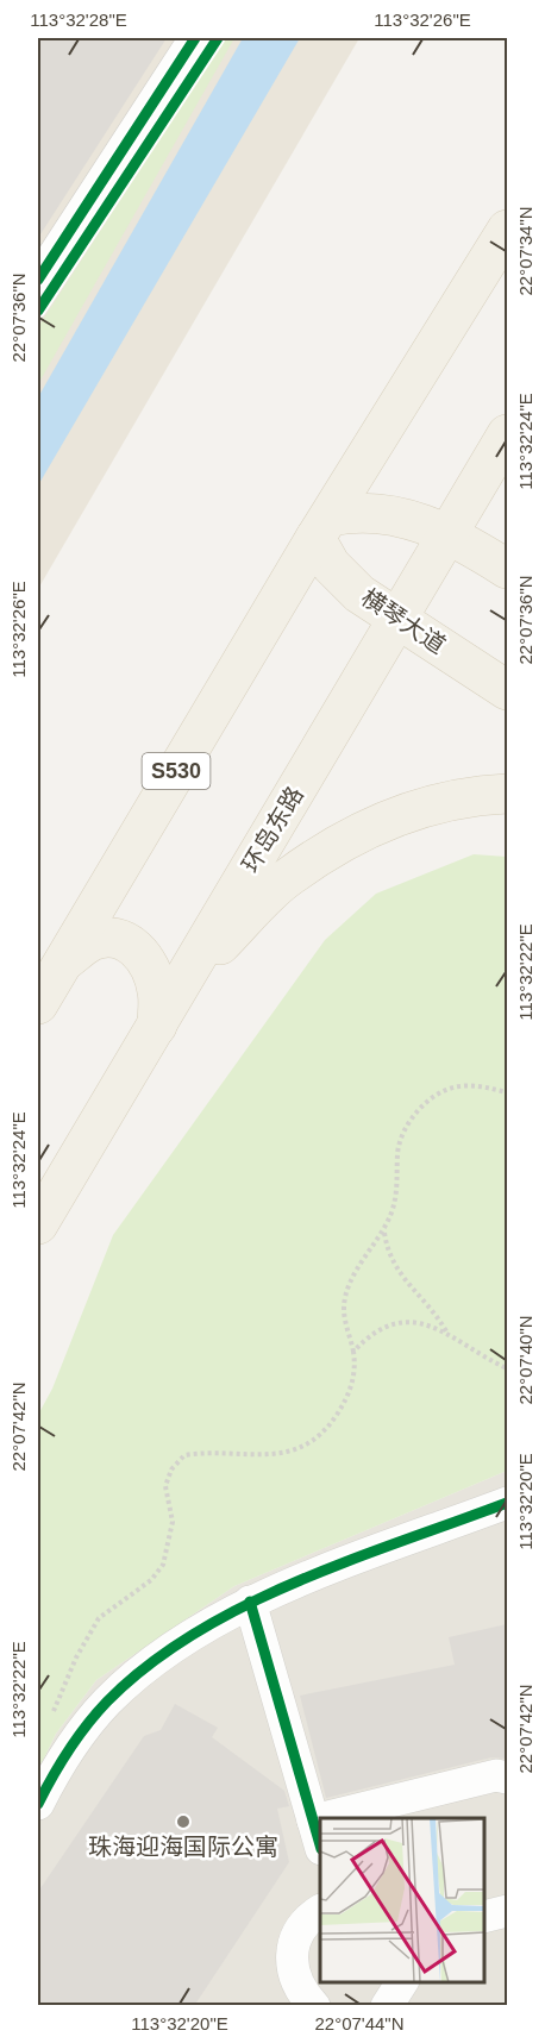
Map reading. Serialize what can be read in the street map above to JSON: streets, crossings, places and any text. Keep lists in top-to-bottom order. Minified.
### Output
{"streets":{"main road":["横琴大道","S530","环岛东路"]},"crossings":[["横琴大道","S530"],["横琴大道","环岛东路"]],"places":["珠海迎海国际公寓"],"coordinates":["113°32'28\"E","113°32'26\"E","22°07'34\"N","22°07'36\"N","113°32'24\"E","113°32'22\"E","22°07'40\"N","22°07'42\"N","113°32'20\"E","22°07'44\"N"]}
